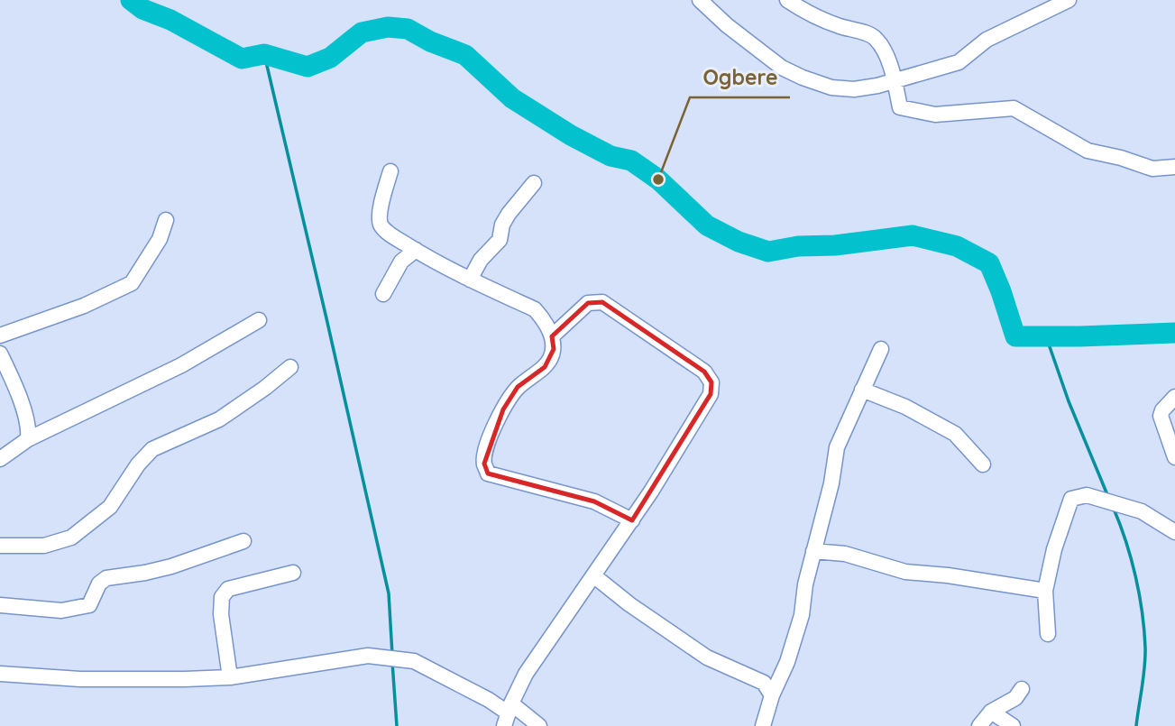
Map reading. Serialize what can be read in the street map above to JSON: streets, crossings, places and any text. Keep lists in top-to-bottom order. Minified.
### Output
{"places":["Ogbere"]}
